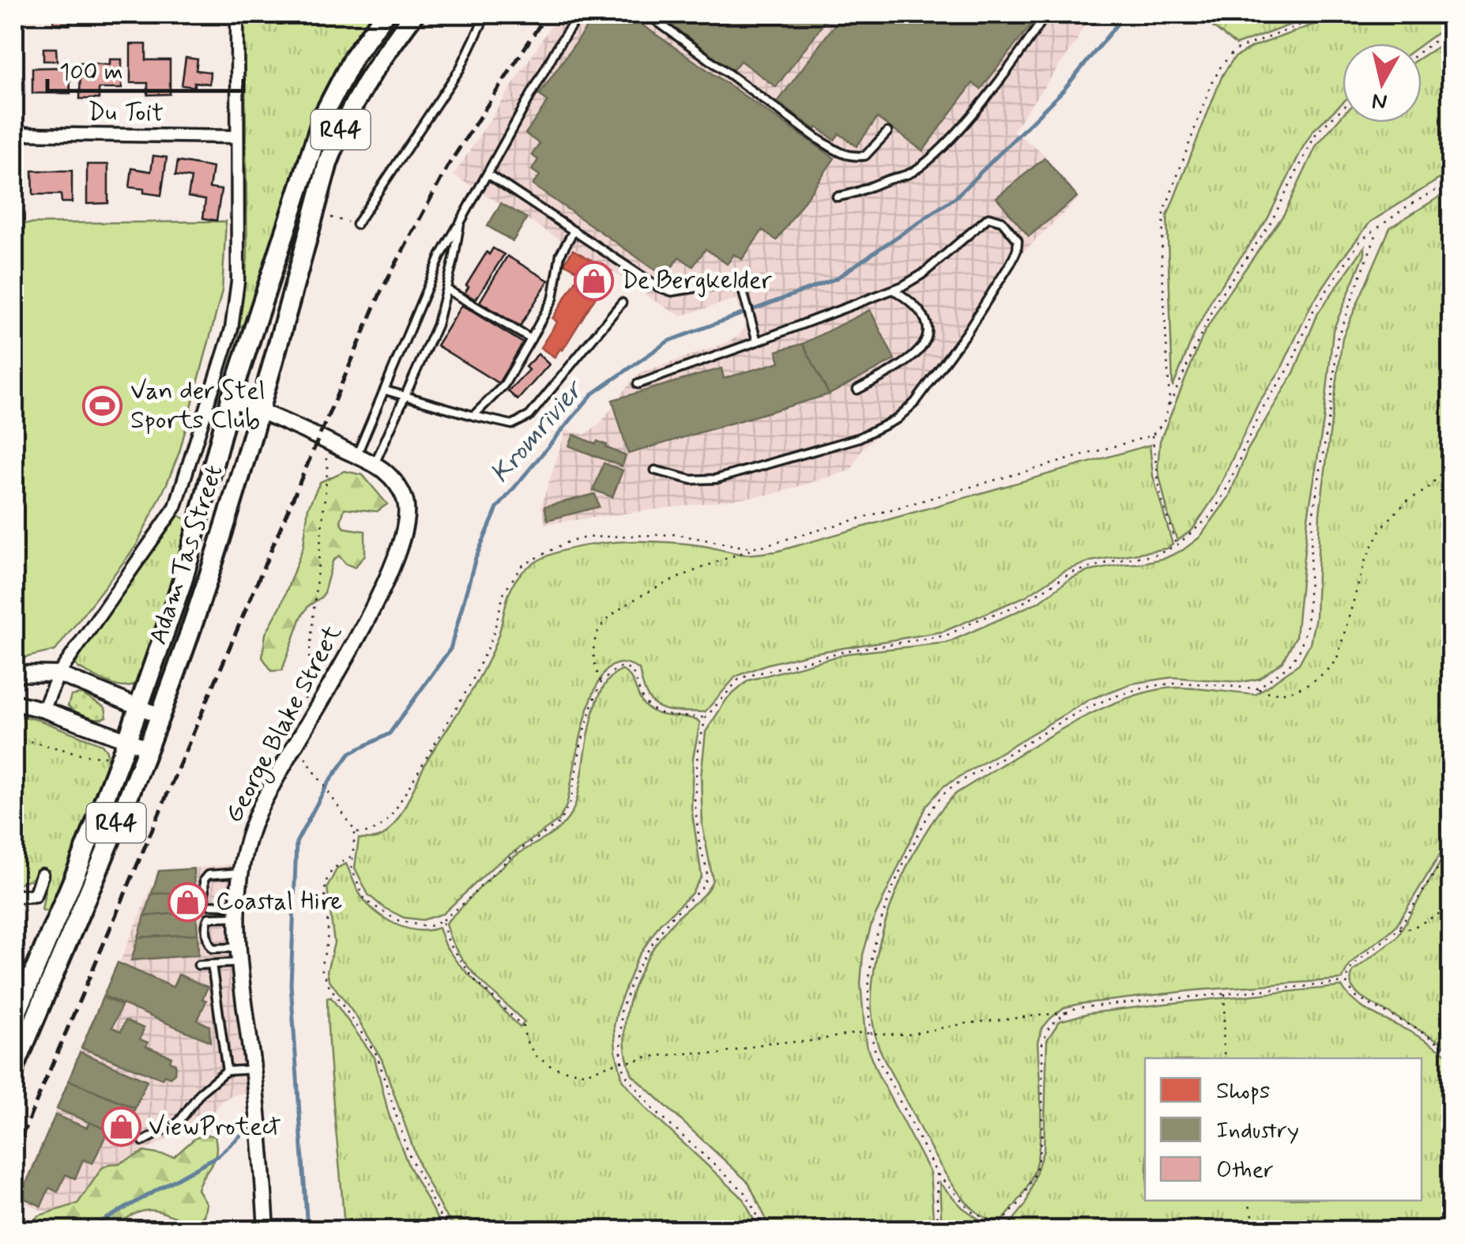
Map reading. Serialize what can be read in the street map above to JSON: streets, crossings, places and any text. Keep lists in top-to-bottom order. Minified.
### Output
{"streets":{"main road":["R44","Adam Tas Street"],"street":["Du Toit","George Blake Street"]},"crossings":[["Adam Tas Street","George Blake Street"]],"water":["Kromrivier"],"places":{"shop":["De Bergkelder","Coastal Hire","ViewProtect"],"sports":["Van der Stel Sports Club"]},"legend":["Shops","Industry","Other"],"scale_bar":"100 m","north":"bottom"}
